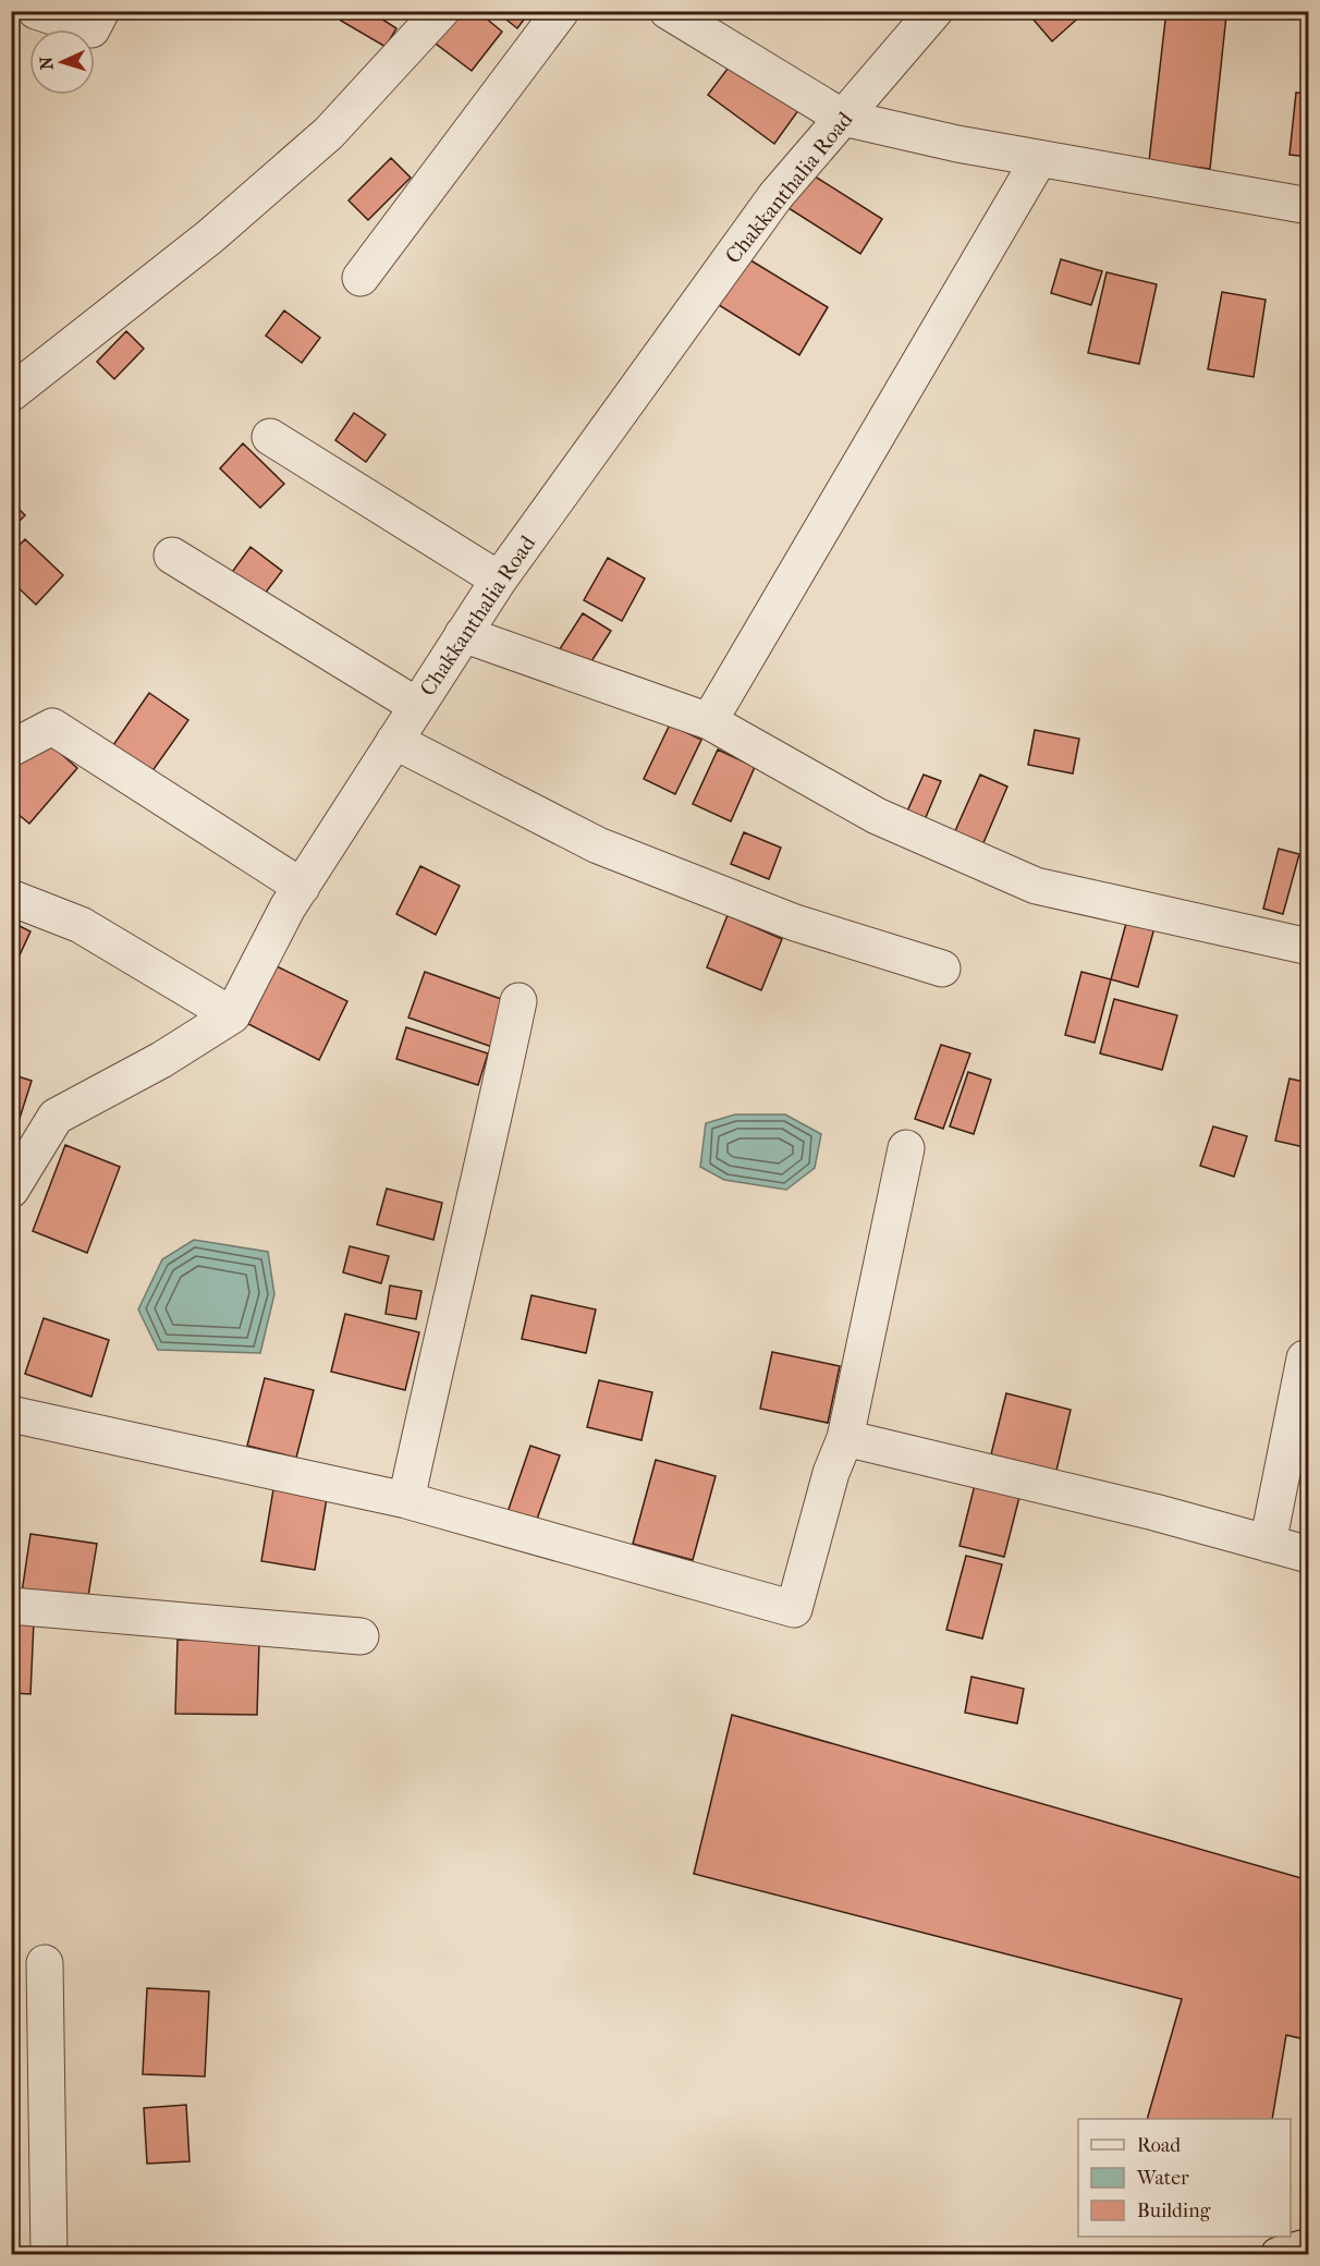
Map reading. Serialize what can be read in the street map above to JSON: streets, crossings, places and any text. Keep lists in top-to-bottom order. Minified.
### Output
{"streets":{"street":["Chakkanthalia Road"]},"legend":["Road","Water","Building"],"north":"left"}
